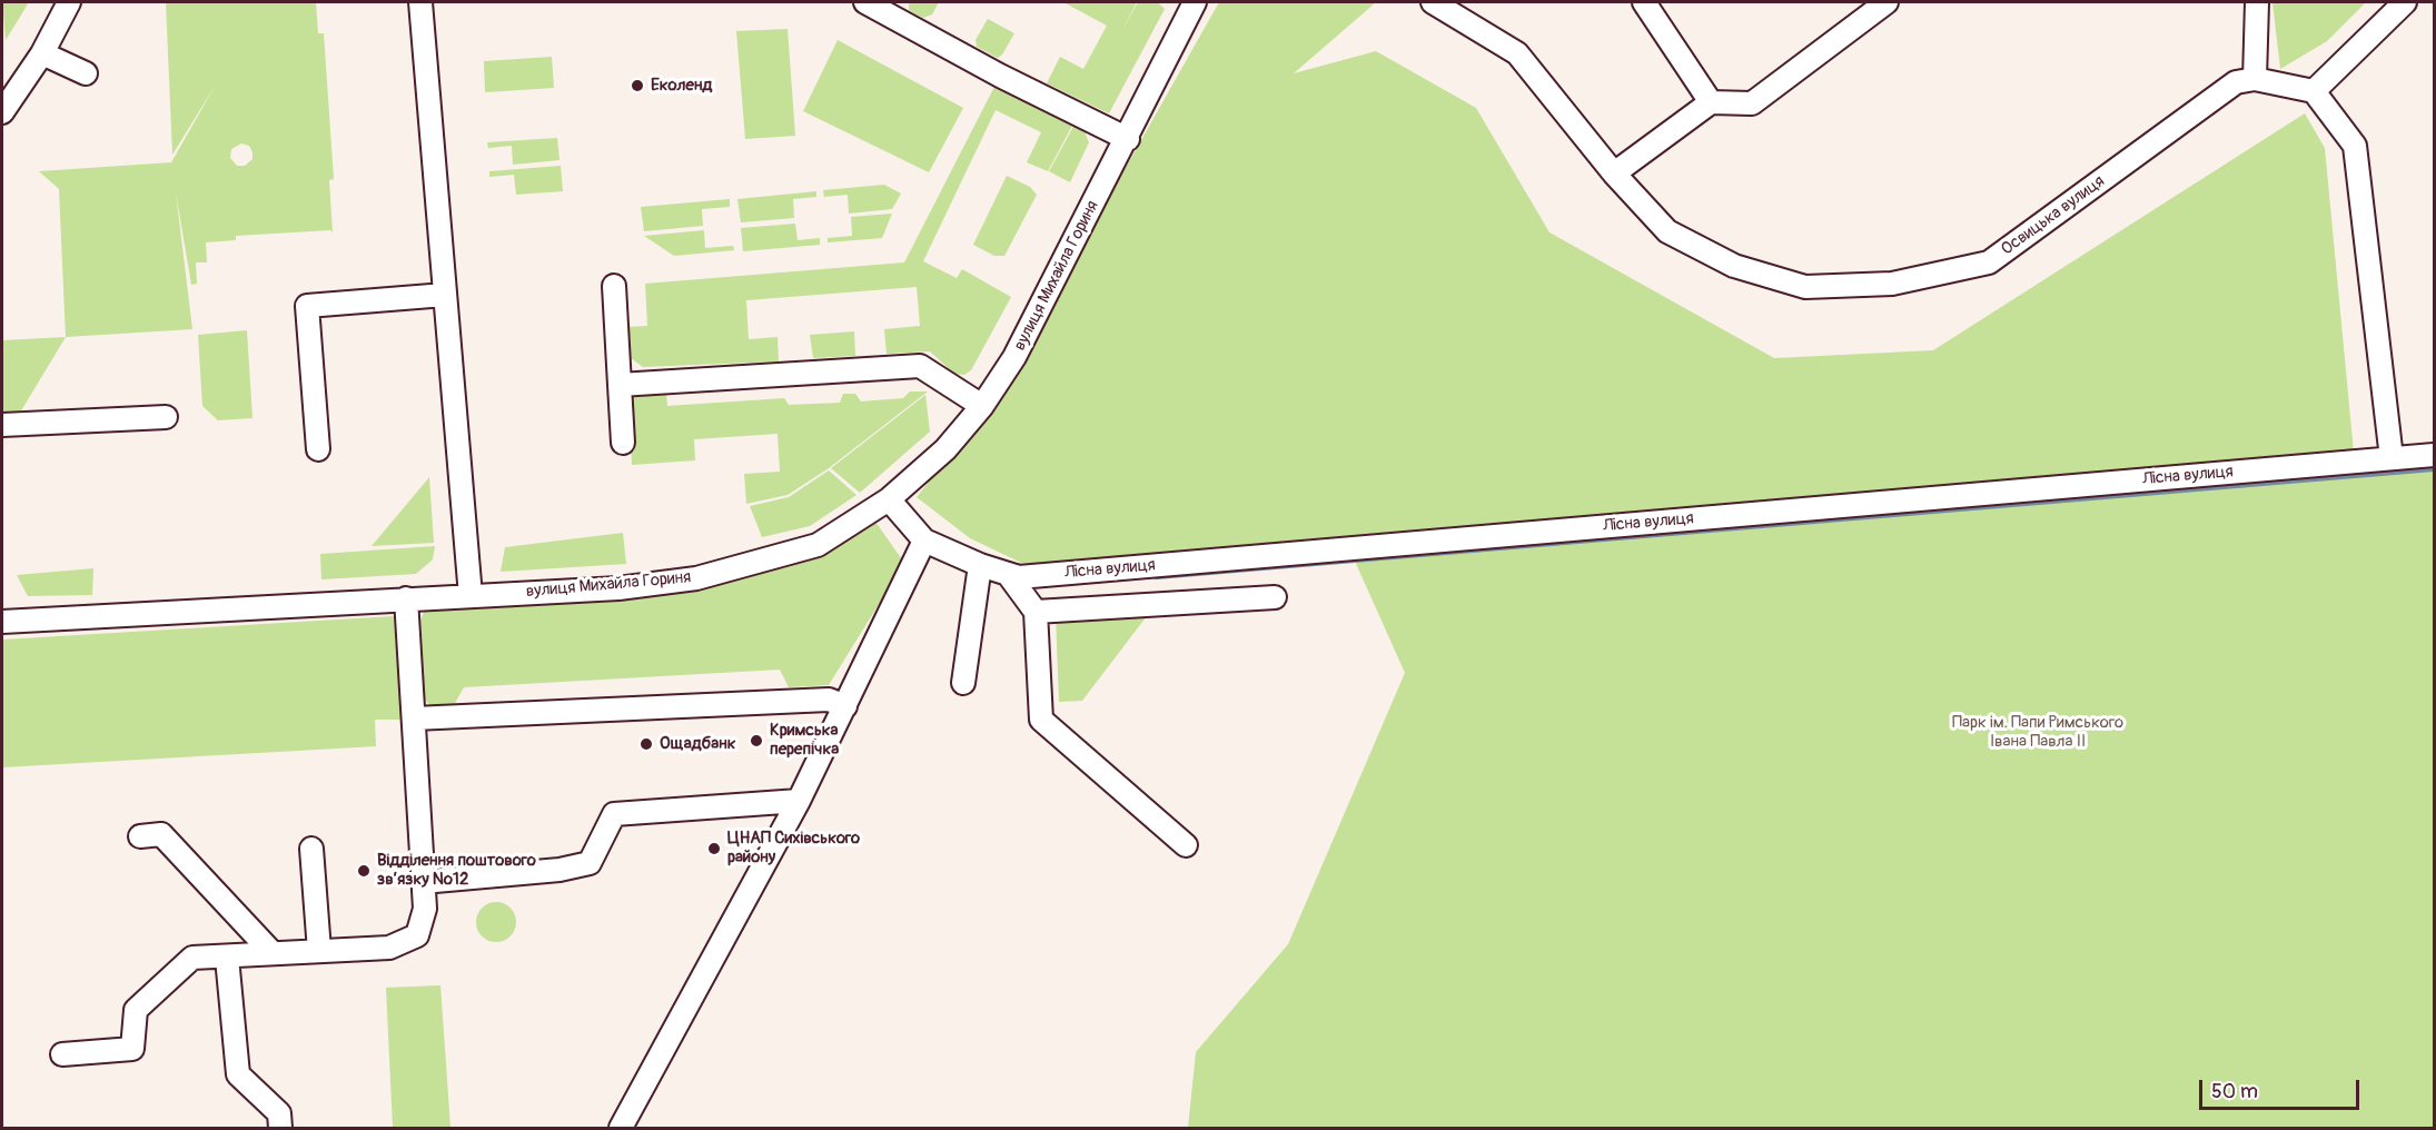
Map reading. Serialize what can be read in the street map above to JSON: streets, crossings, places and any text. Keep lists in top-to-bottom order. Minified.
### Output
{"streets":{"street":["Освицька вулиця","вулиця Михайла Гориня","Лісна вулиця"]},"crossings":[["вулиця Михайла Гориня","Лісна вулиця"]],"parks":["Парк ім. Папи Римського Івана Павла ІІ"],"places":["Еколенд","Кримська перепічка","Ощадбанк","ЦНАП Сихівського району","Відділення поштового зв’язку №12"],"scale_bar":"50 m"}
